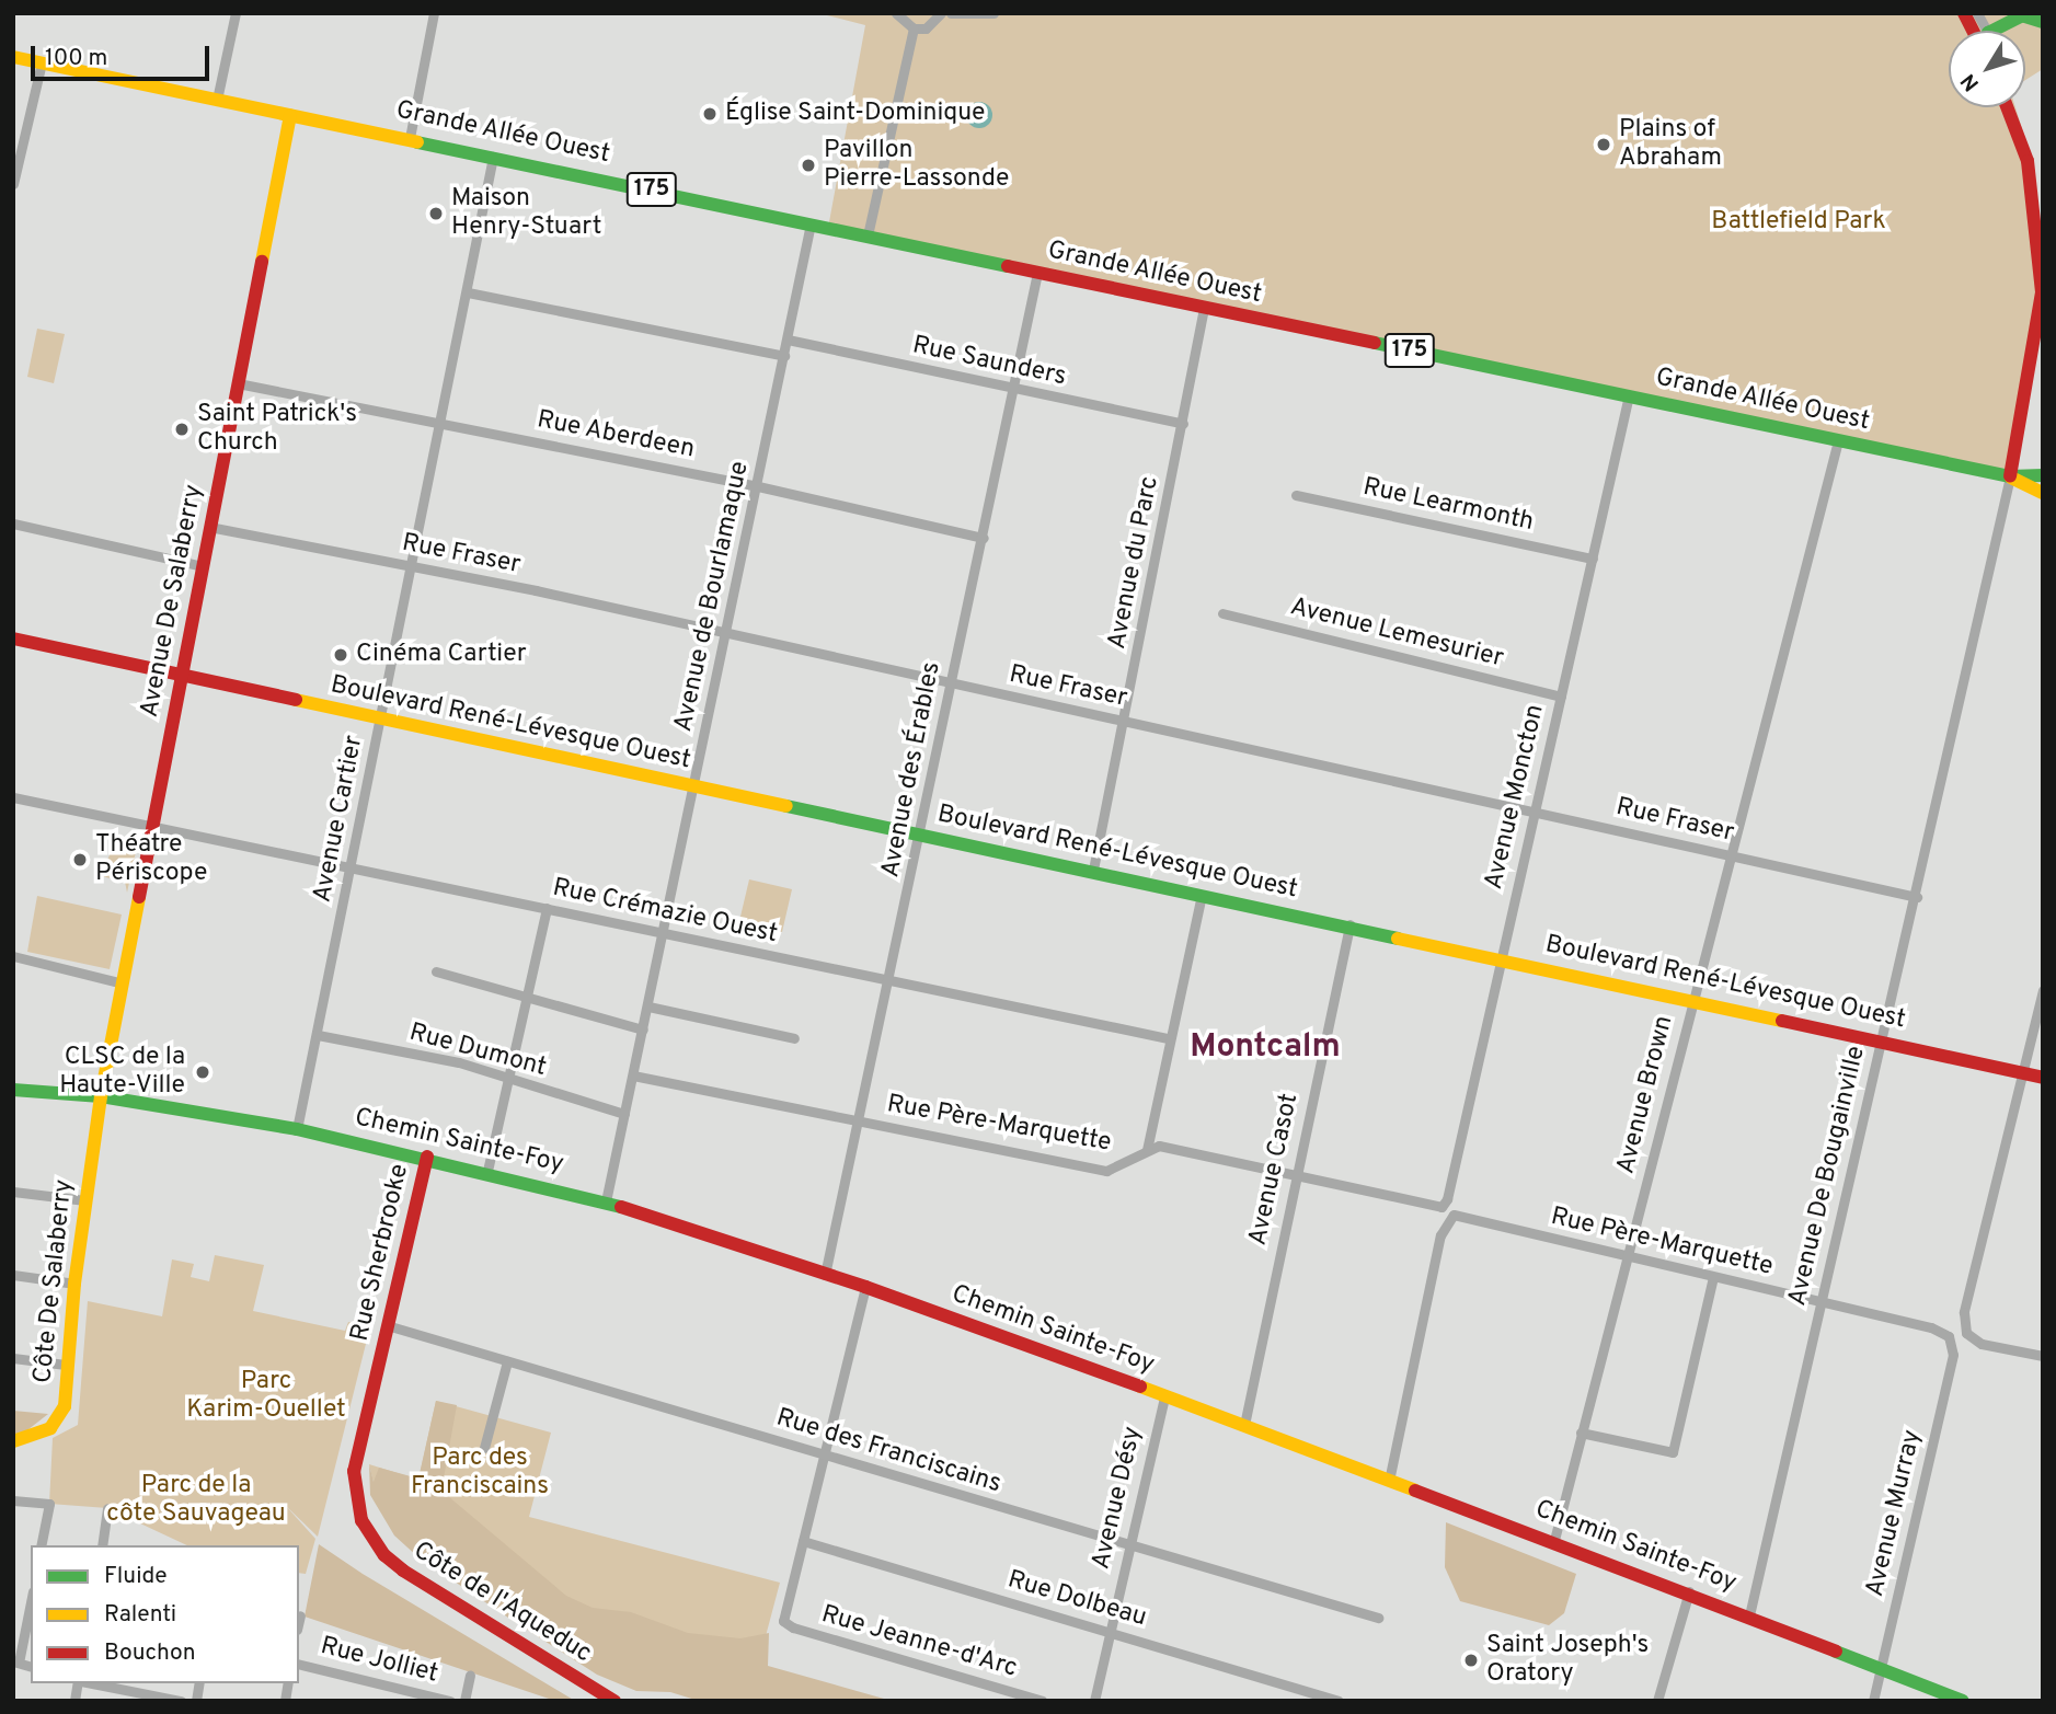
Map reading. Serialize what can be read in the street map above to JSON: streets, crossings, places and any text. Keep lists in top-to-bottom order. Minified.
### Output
{"streets":{"main road":["Grande Allée Ouest","175","Avenue De Salaberry","Boulevard René-Lévesque Ouest","Chemin Sainte-Foy","Rue Sherbrooke","Côte De Salaberry","Côte de l'Aqueduc"],"street":["Rue Saunders","Rue Aberdeen","Rue Learmonth","Rue Fraser","Avenue du Parc","Avenue de Bourlamaque","Avenue Lemesurier","Avenue des Érables","Avenue Moncton","Avenue Cartier","Rue Crémazie Ouest","Rue Dumont","Avenue Brown","Rue Père-Marquette","Avenue Casot","Avenue De Bougainville","Rue des Franciscains","Avenue Désy","Avenue Murray","Rue Dolbeau","Rue Jeanne-d'Arc","Rue Jolliet"]},"crossings":[["Grande Allée Ouest","175"],["Grande Allée Ouest","Avenue du Parc"],["Grande Allée Ouest","Avenue de Bourlamaque"],["Grande Allée Ouest","Avenue De Salaberry"],["Grande Allée Ouest","Avenue des Érables"],["Grande Allée Ouest","Avenue Moncton"],["Grande Allée Ouest","Avenue Cartier"],["Grande Allée Ouest","Avenue Brown"],["Grande Allée Ouest","Avenue De Bougainville"],["175","Avenue De Salaberry"],["Rue Saunders","Avenue du Parc"],["Rue Saunders","Avenue de Bourlamaque"],["Rue Saunders","Avenue des Érables"],["Rue Aberdeen","Avenue de Bourlamaque"],["Rue Aberdeen","Avenue De Salaberry"],["Rue Aberdeen","Avenue des Érables"],["Rue Aberdeen","Avenue Cartier"],["Rue Learmonth","Avenue Moncton"],["Rue Fraser","Avenue du Parc"],["Rue Fraser","Avenue de Bourlamaque"],["Rue Fraser","Avenue De Salaberry"],["Rue Fraser","Avenue des Érables"],["Rue Fraser","Avenue Moncton"],["Rue Fraser","Avenue Cartier"],["Rue Fraser","Avenue Brown"],["Rue Fraser","Avenue De Bougainville"],["Avenue du Parc","Boulevard René-Lévesque Ouest"],["Avenue de Bourlamaque","Boulevard René-Lévesque Ouest"],["Avenue de Bourlamaque","Rue Crémazie Ouest"],["Avenue de Bourlamaque","Rue Dumont"],["Avenue de Bourlamaque","Rue Père-Marquette"],["Avenue de Bourlamaque","Chemin Sainte-Foy"],["Avenue De Salaberry","Boulevard René-Lévesque Ouest"],["Avenue De Salaberry","Rue Crémazie Ouest"],["Avenue De Salaberry","Chemin Sainte-Foy"],["Avenue De Salaberry","Côte De Salaberry"],["Avenue Lemesurier","Avenue Moncton"],["Boulevard René-Lévesque Ouest","Avenue des Érables"],["Boulevard René-Lévesque Ouest","Avenue Moncton"],["Boulevard René-Lévesque Ouest","Avenue Cartier"],["Boulevard René-Lévesque Ouest","Avenue Brown"],["Boulevard René-Lévesque Ouest","Avenue Casot"],["Boulevard René-Lévesque Ouest","Avenue De Bougainville"],["Avenue des Érables","Rue Crémazie Ouest"],["Avenue des Érables","Rue Père-Marquette"],["Avenue des Érables","Chemin Sainte-Foy"],["Avenue Moncton","Rue Père-Marquette"],["Avenue Cartier","Rue Crémazie Ouest"],["Avenue Cartier","Rue Dumont"],["Avenue Cartier","Chemin Sainte-Foy"],["Avenue Brown","Rue Père-Marquette"],["Avenue Brown","Chemin Sainte-Foy"],["Rue Père-Marquette","Chemin Sainte-Foy"],["Rue Père-Marquette","Avenue Casot"],["Rue Père-Marquette","Avenue De Bougainville"],["Rue Père-Marquette","Avenue Murray"],["Chemin Sainte-Foy","Avenue Casot"],["Chemin Sainte-Foy","Avenue De Bougainville"],["Chemin Sainte-Foy","Rue Sherbrooke"],["Chemin Sainte-Foy","Côte De Salaberry"],["Chemin Sainte-Foy","Avenue Désy"],["Chemin Sainte-Foy","Avenue Murray"],["Rue Sherbrooke","Rue des Franciscains"],["Rue Sherbrooke","Côte de l'Aqueduc"],["Rue des Franciscains","Avenue Désy"],["Avenue Désy","Rue Dolbeau"],["Rue Dolbeau","Rue Jeanne-d'Arc"]],"districts":["Montcalm"],"parks":["Battlefield Park","Parc Karim-Ouellet","Parc des Franciscains","Parc de la côte Sauvageau"],"places":["Église Saint-Dominique","Plains of Abraham","Pavillon Pierre-Lassonde","Maison Henry-Stuart","Saint Patrick's Church","Cinéma Cartier","Théatre Périscope","CLSC de la Haute-Ville","Saint Joseph's Oratory"],"legend":["Fluide","Ralenti","Bouchon"],"scale_bar":"100 m","north":"bottom left"}
